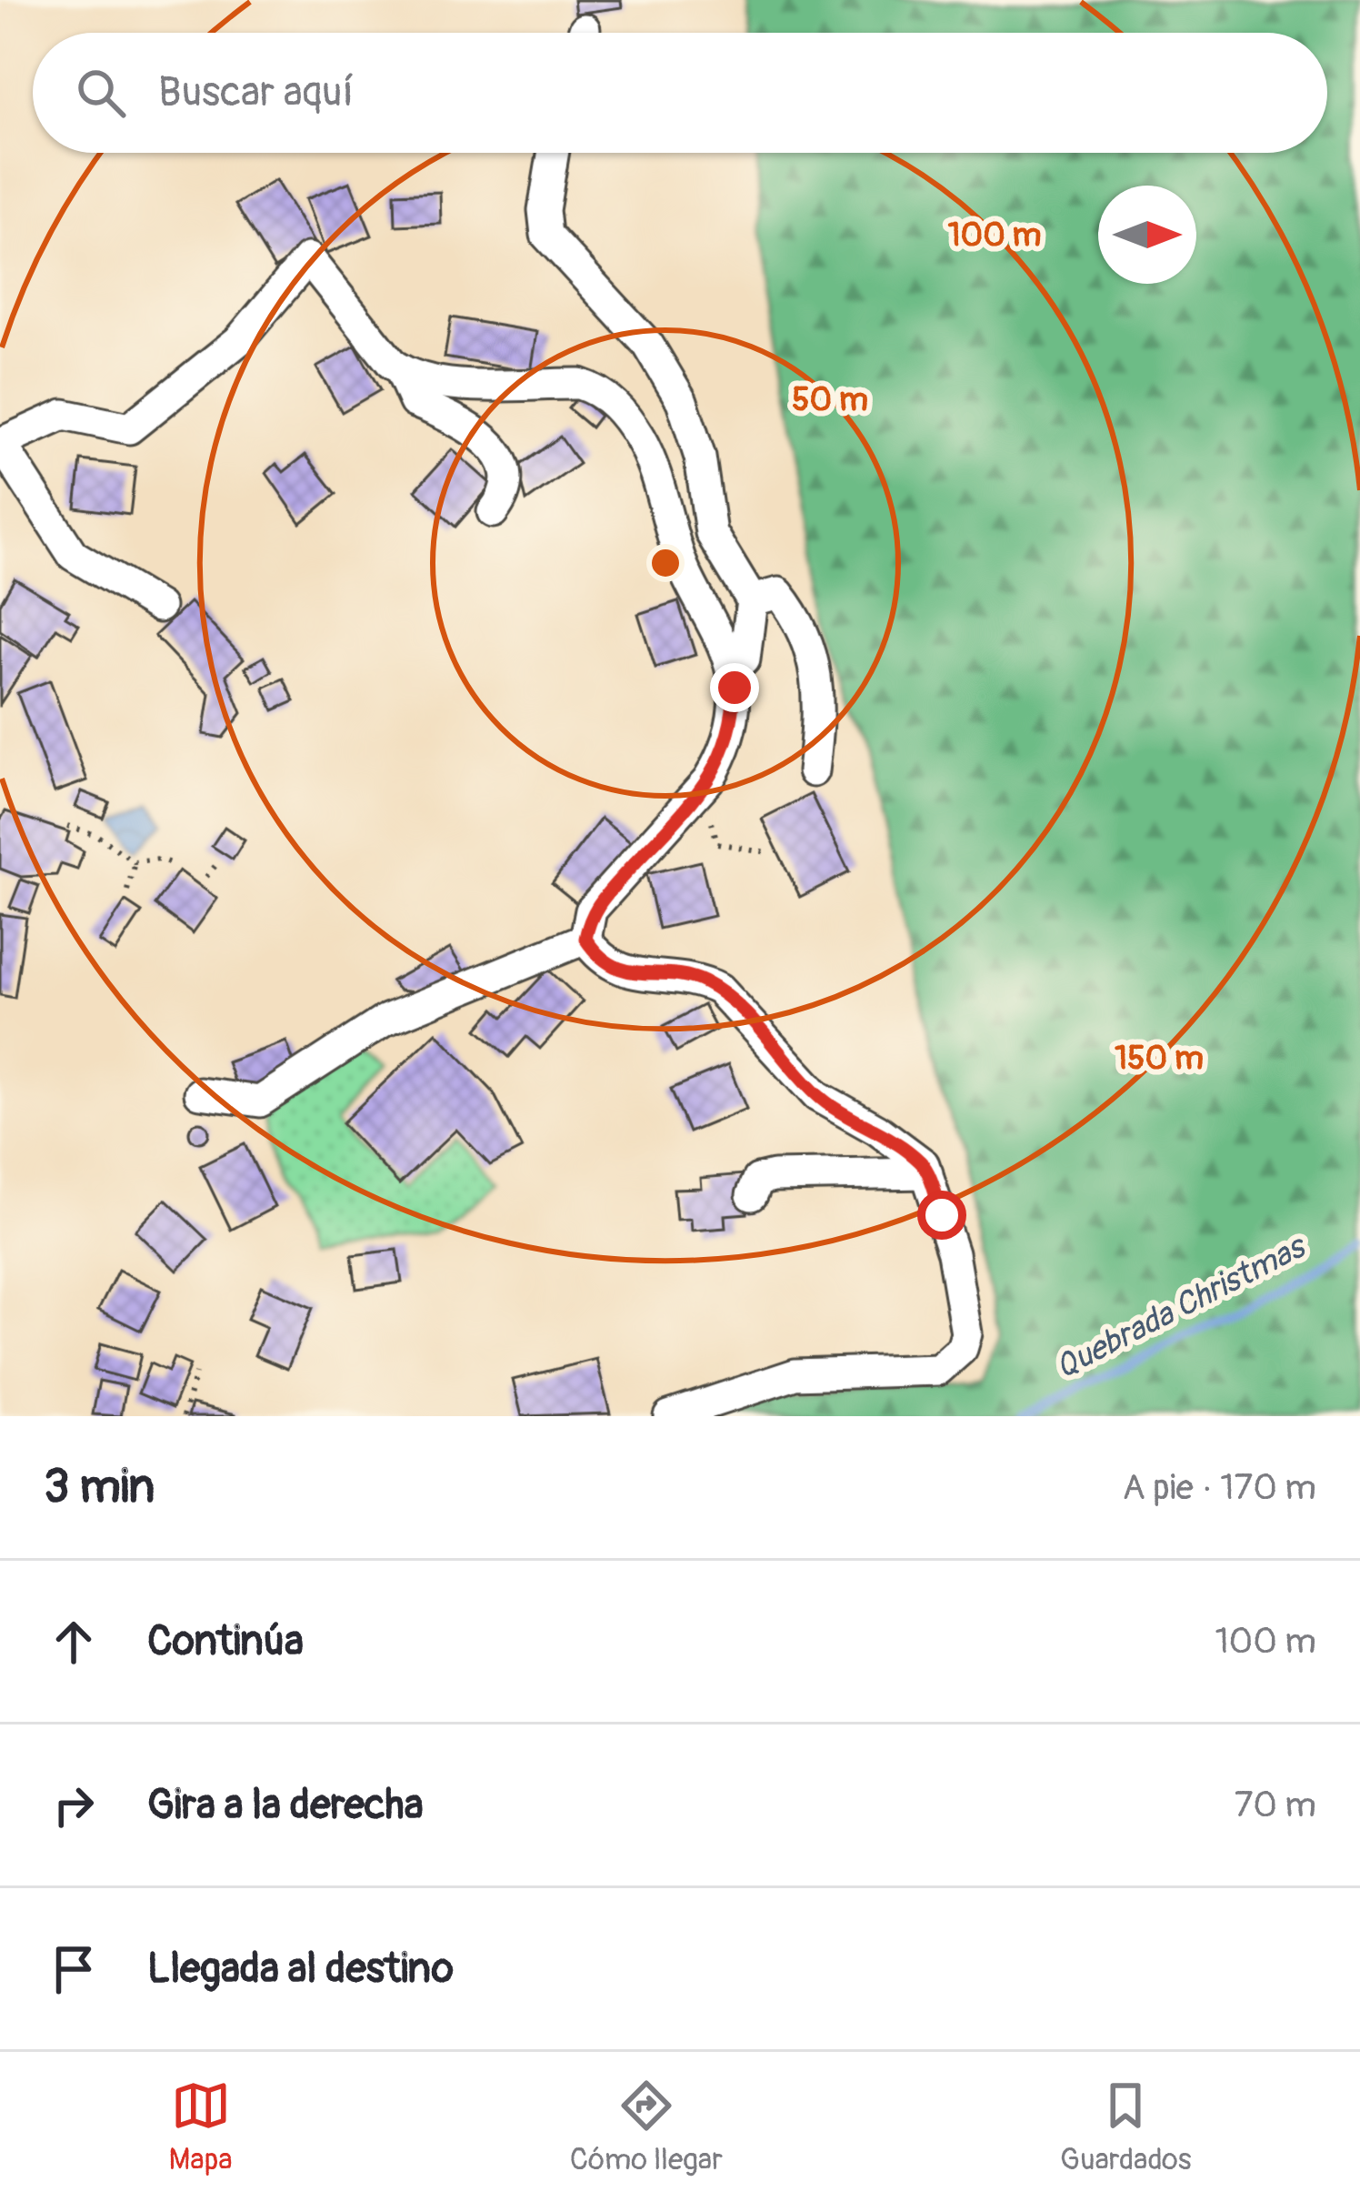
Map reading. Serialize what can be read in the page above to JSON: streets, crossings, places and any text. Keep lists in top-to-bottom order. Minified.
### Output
{"water":["Quebrada Christmas"],"north":"right","page":{"search":"Buscar aquí","heading":["3 min","A pie · 170 m"],"list":[["Continúa","100 m"],["Gira a la derecha","70 m"],"Llegada al destino"],"nav":["Mapa","Cómo llegar","Guardados"]},"rings":["100 m","50 m","150 m"]}
